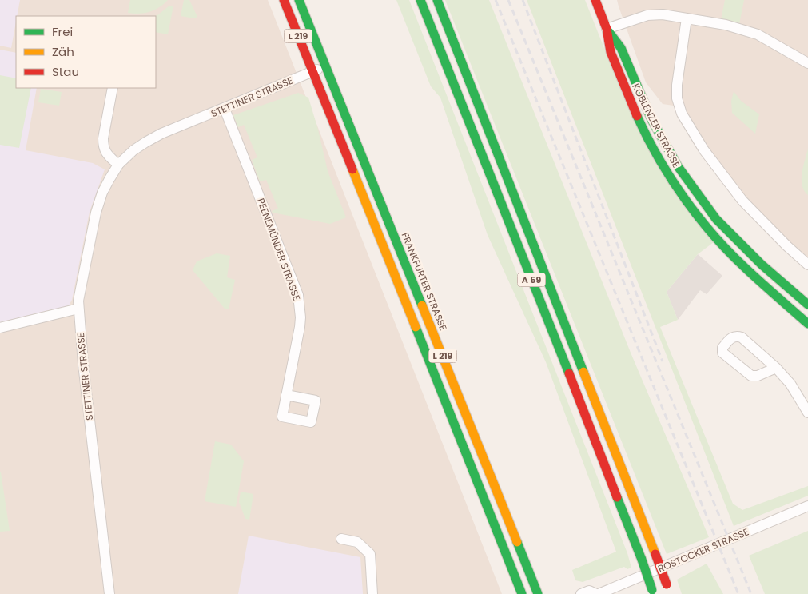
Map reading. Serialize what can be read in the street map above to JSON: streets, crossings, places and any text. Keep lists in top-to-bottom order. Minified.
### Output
{"streets":{"main road":["L 219","KOBLENZER STRASSE","A 59","FRANKFURTER STRASSE"],"street":["STETTINER STRASSE","PEENEMÜNDER STRASSE","ROSTOCKER STRASSE"]},"crossings":[["L 219","STETTINER STRASSE"],["STETTINER STRASSE","PEENEMÜNDER STRASSE"],["STETTINER STRASSE","FRANKFURTER STRASSE"]],"legend":["Frei","Zäh","Stau"]}
